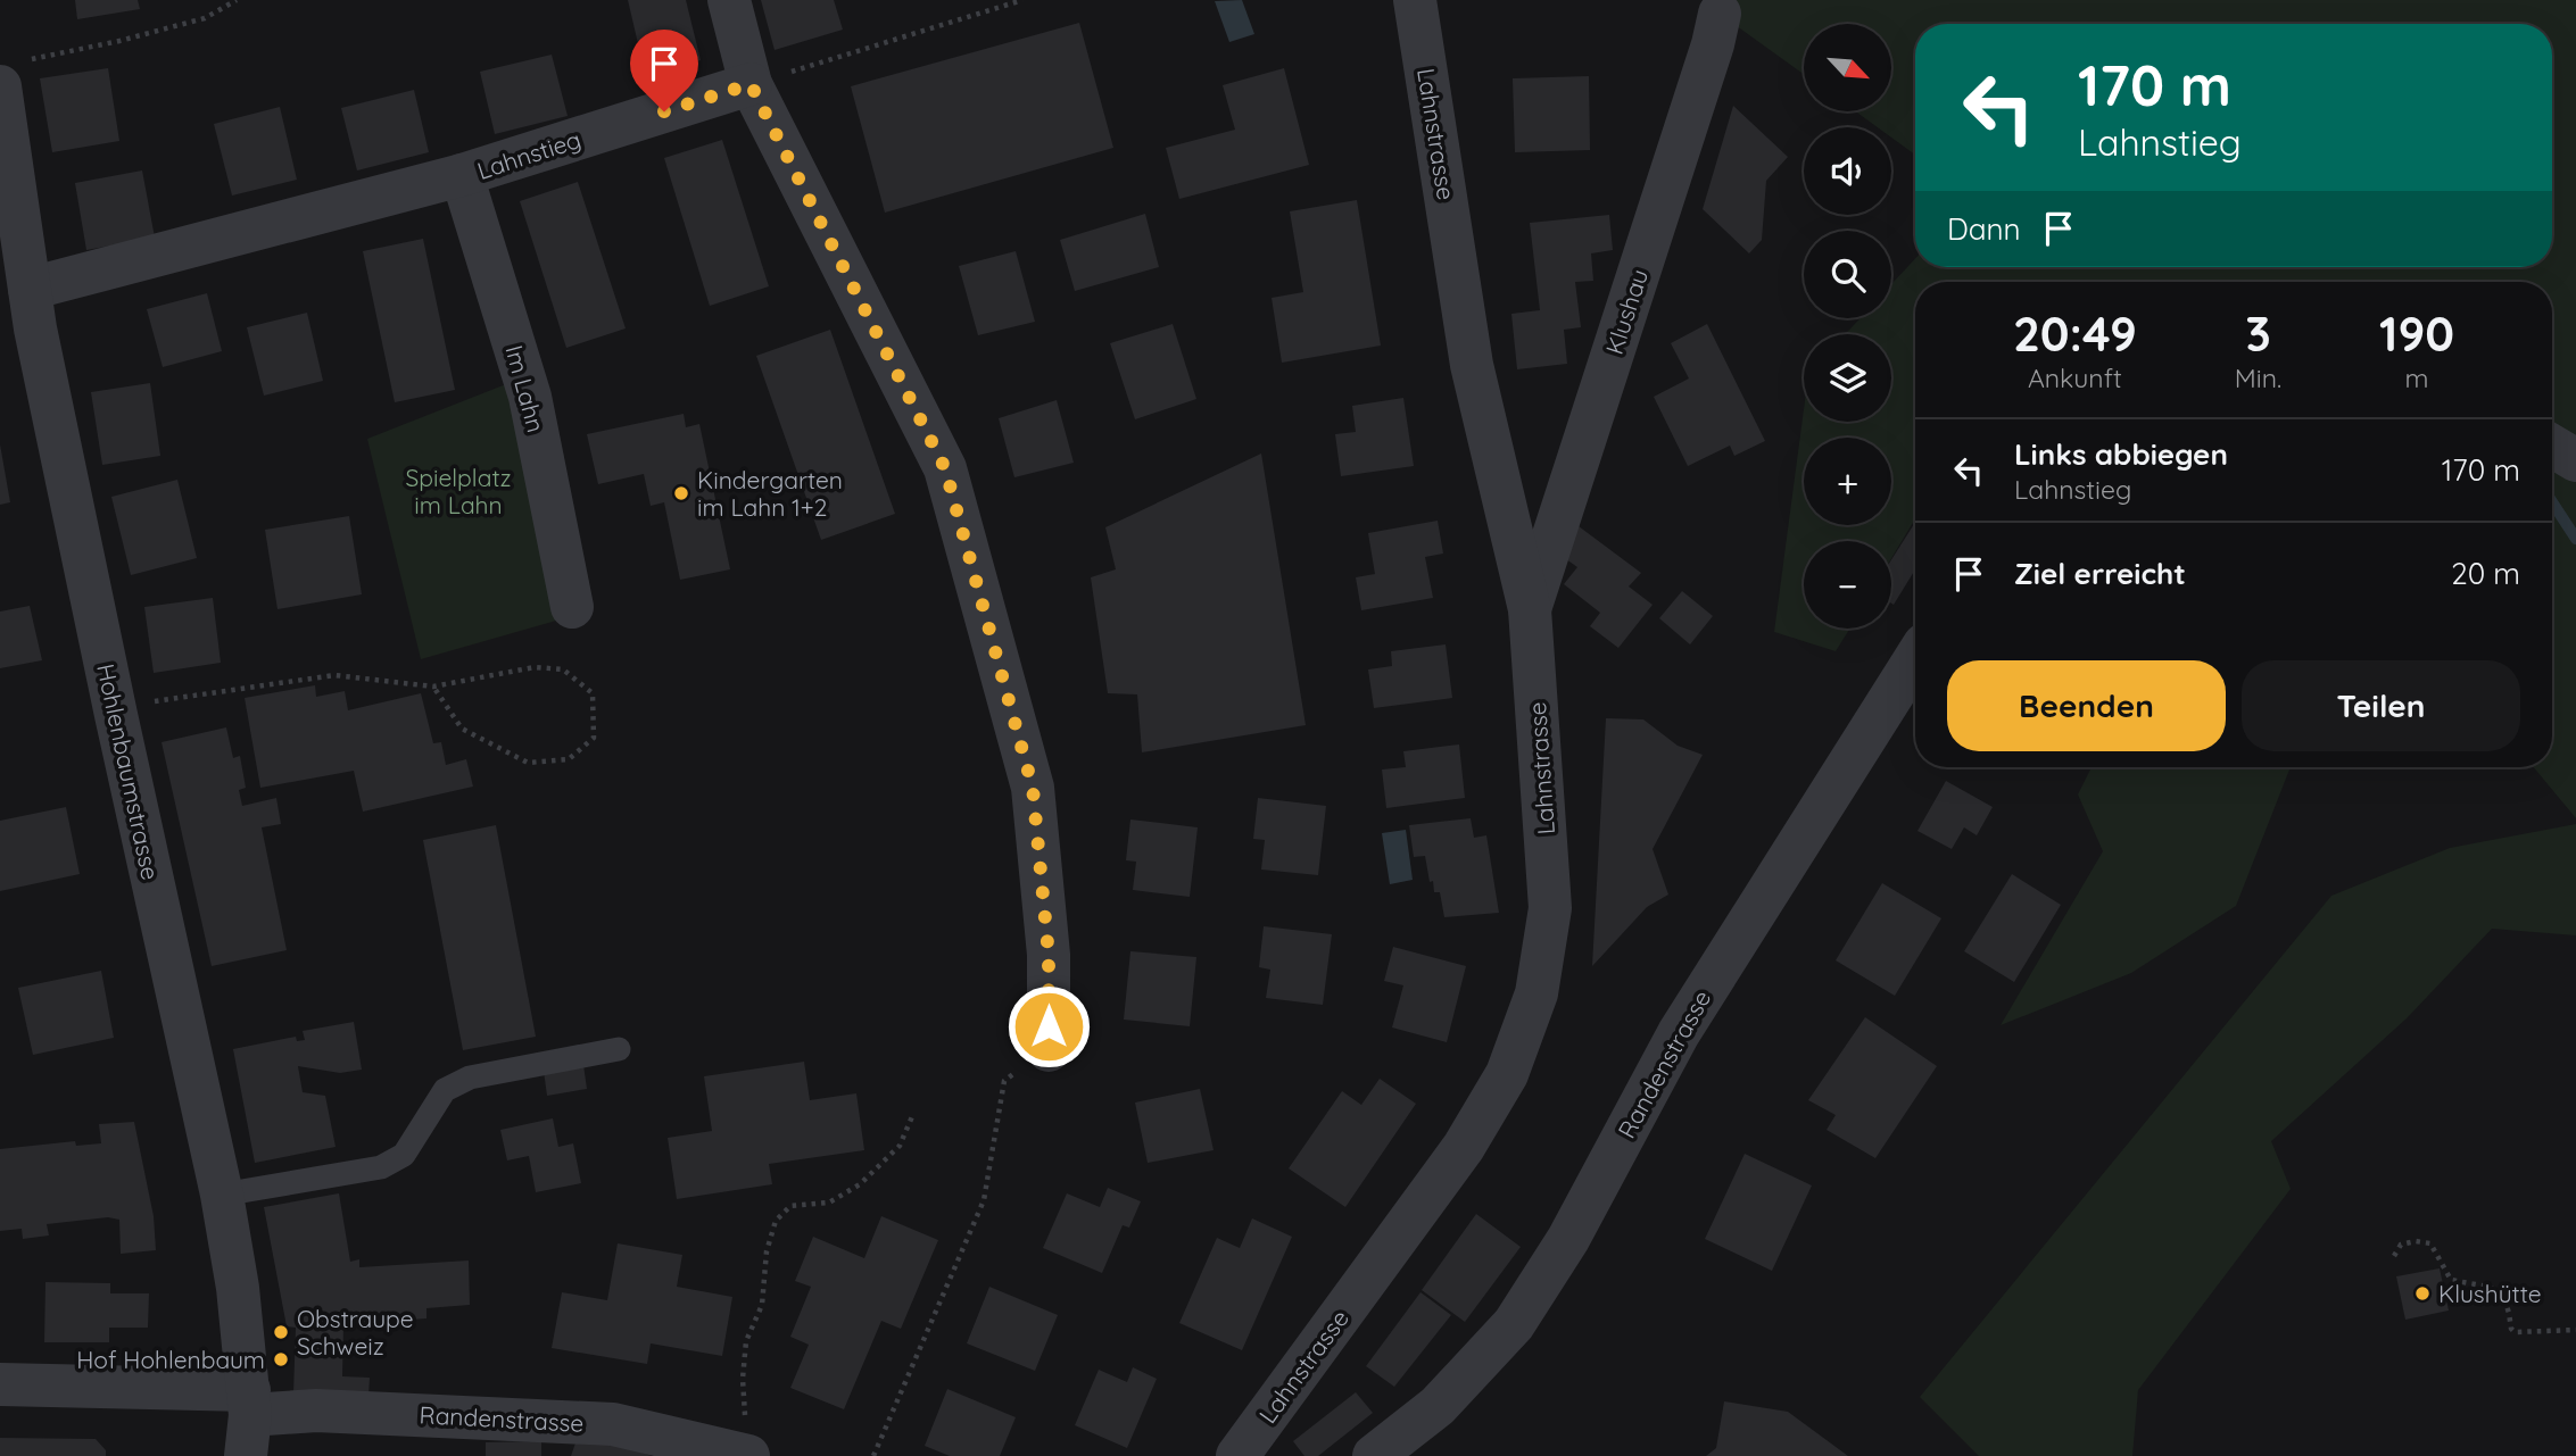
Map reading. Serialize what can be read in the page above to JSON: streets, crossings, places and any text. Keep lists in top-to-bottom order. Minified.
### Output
{"streets":{"street":["Lahnstrasse","Lahnstieg","Klushau","Im Lahn","Hohlenbaumstrasse","Randenstrasse"]},"crossings":[["Lahnstrasse","Klushau"],["Lahnstieg","Im Lahn"],["Lahnstieg","Hohlenbaumstrasse"],["Hohlenbaumstrasse","Randenstrasse"]],"parks":["Spielplatz im Lahn"],"places":["Kindergarten im Lahn 1+2","Klushütte","Obstraupe Schweiz","Hof Hohlenbaum"],"north":"bottom right","page":{"map_buttons":["+","−"],"turn":["170 m","Lahnstieg"],"then":"Dann","eta":["20:49","Ankunft","3","Min.","190","m"],"list":[{"name":"Links abbiegen","note":"Lahnstieg","value":"170 m"},{"name":"Ziel erreicht","value":"20 m"}],"buttons":["Beenden","Teilen"]}}
